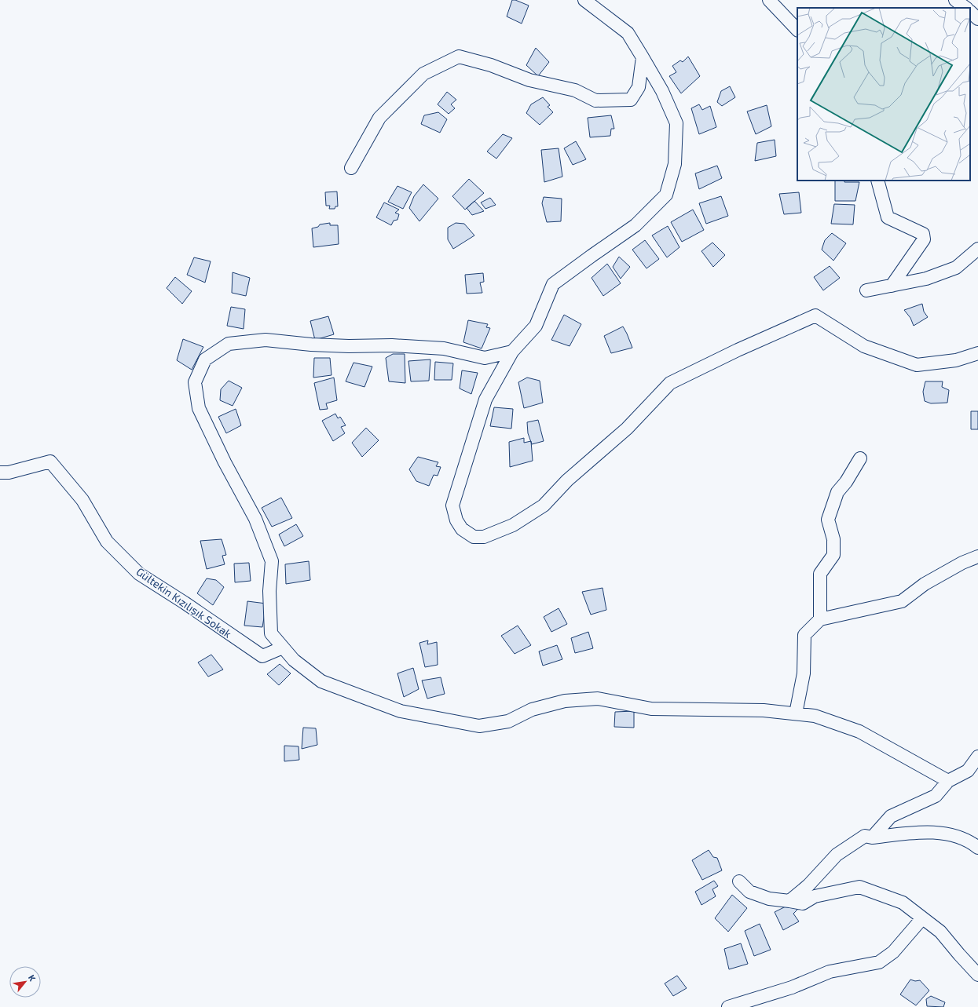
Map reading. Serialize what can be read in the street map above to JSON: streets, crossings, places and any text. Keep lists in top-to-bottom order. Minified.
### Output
{"streets":{"street":["Gültekin Kızılışık Sokak"]},"north":"top right"}
